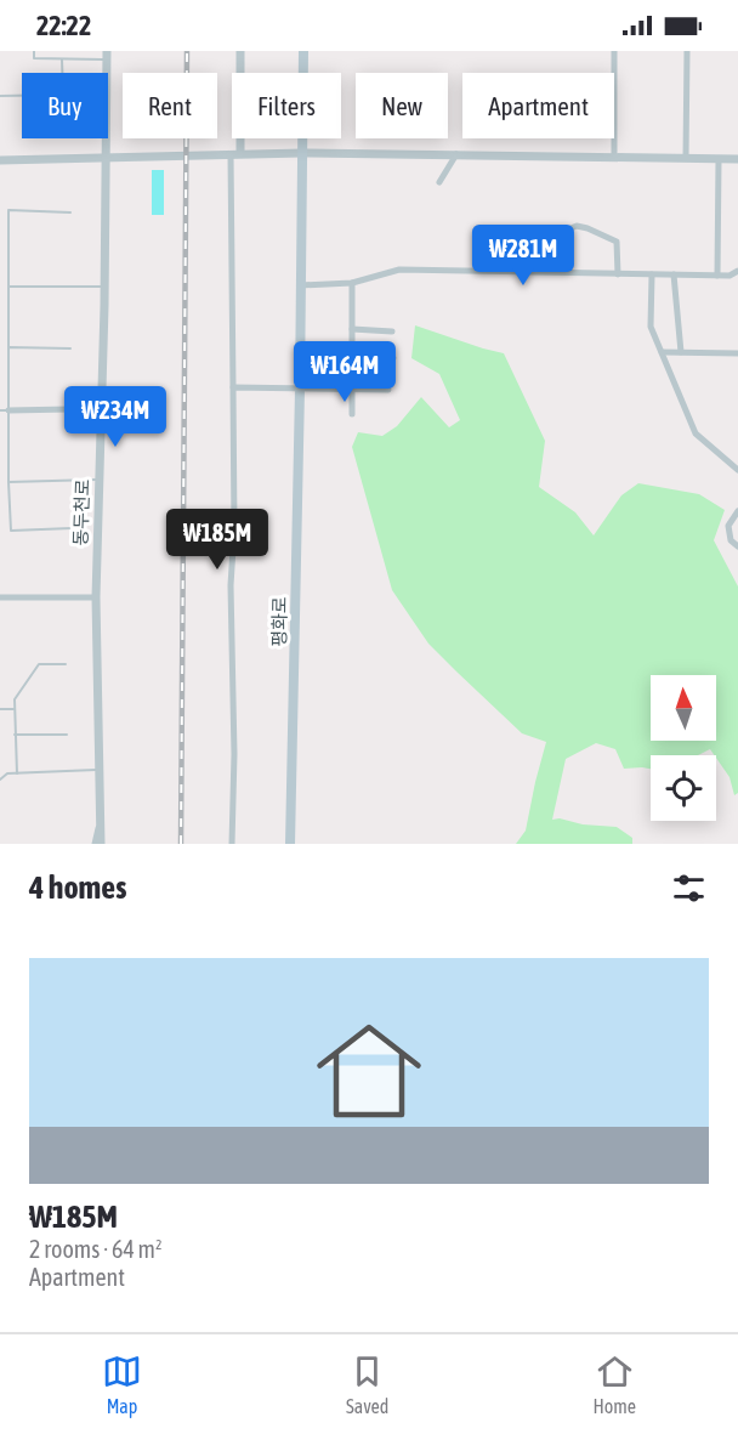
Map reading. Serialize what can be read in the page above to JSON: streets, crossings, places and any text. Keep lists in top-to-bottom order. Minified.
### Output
{"streets":{"main road":["평화로"],"street":["동두천로"]},"north":"top","page":{"status":"22:22","chip":["Buy","Rent","Filters","New","Apartment"],"price":["₩281M","₩164M","₩234M","₩185M"],"heading":"4 homes","list":[{"name":"₩185M","note":"2 rooms · 64 m² · Apartment"}],"tabs":["Map","Saved","Home"]}}
